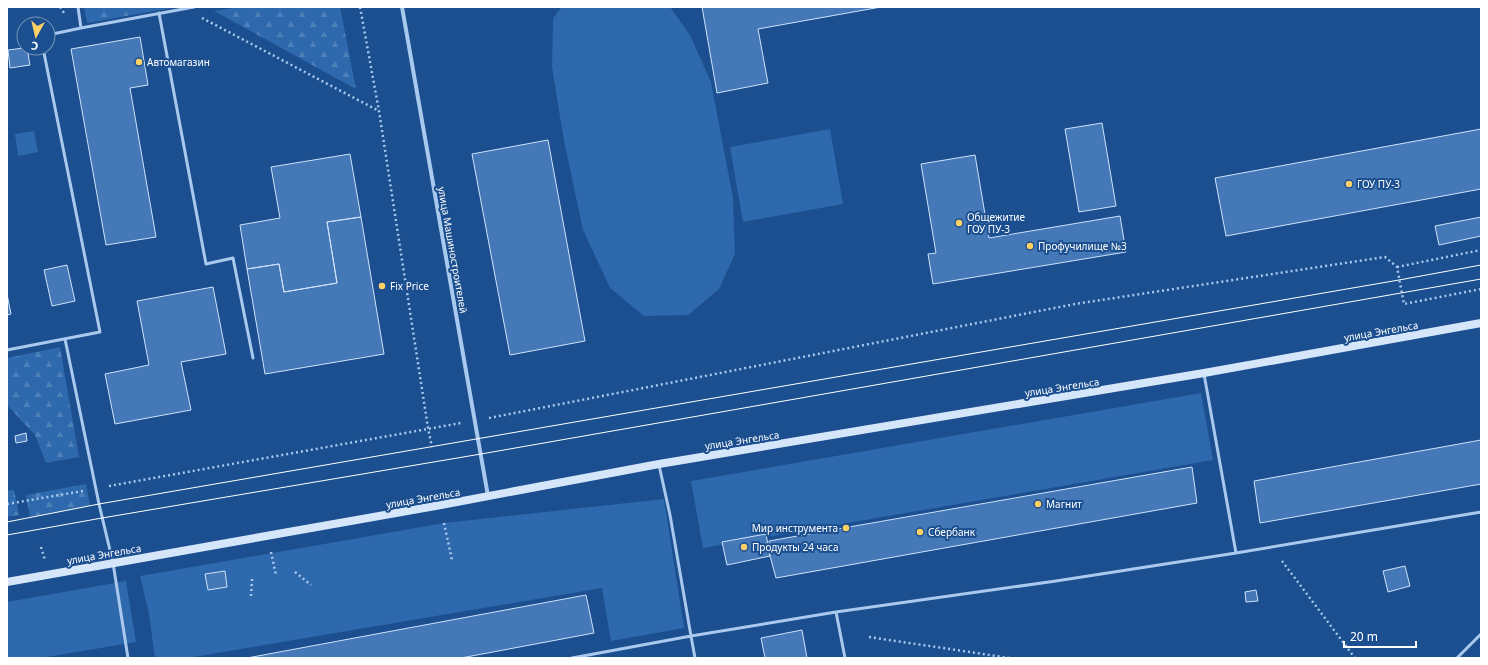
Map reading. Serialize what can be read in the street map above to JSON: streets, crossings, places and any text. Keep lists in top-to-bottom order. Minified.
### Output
{"streets":{"main road":["улица Энгельса"],"street":["улица Машиностроителей"]},"crossings":[["улица Машиностроителей","улица Энгельса"]],"places":["Автомагазин","ГОУ ПУ-3","Общежитие ГОУ ПУ-3","Профучилище №3","Fix Price","Магнит","Мир инструмента","Сбербанк","Продукты 24 часа"],"scale_bar":"20 m","north":"bottom"}
